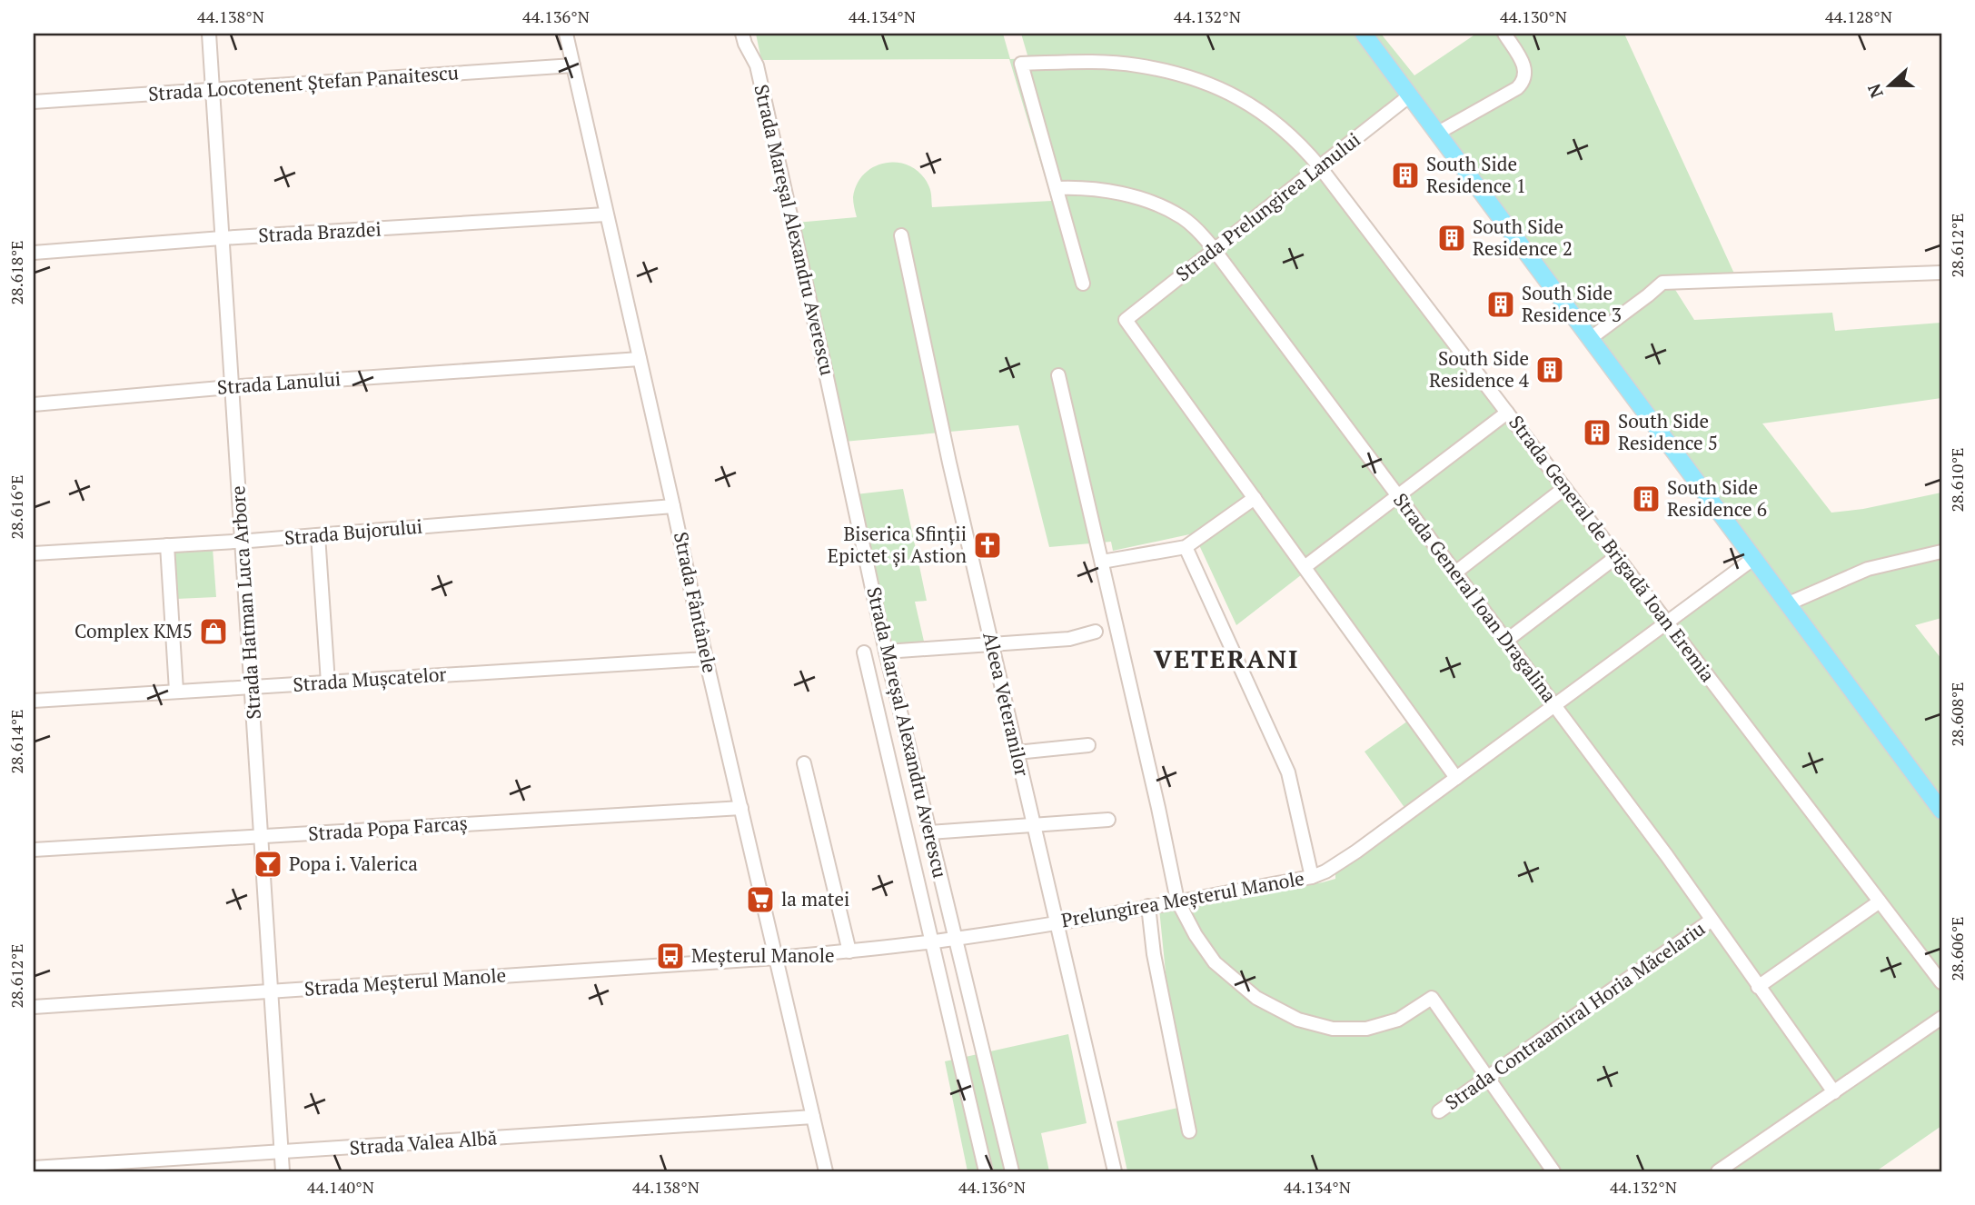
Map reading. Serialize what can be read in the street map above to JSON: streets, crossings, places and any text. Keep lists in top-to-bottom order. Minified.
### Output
{"streets":{"street":["Strada Locotenent Ștefan Panaitescu","Strada Prelungirea Lanului","Strada Mareșal Alexandru Averescu","Strada Brazdei","Strada Lanului","Strada Bujorului","Strada General de Brigadă Ioan Eremia","Strada General Ioan Dragalina","Strada Hatman Luca Arbore","Strada Fântânele","Strada Mușcatelor","Aleea Veteranilor","Strada Popa Farcaș","Prelungirea Meșterul Manole","Strada Meșterul Manole","Strada Contraamiral Horia Măcelariu","Strada Valea Albă"]},"crossings":[["Strada Locotenent Ștefan Panaitescu","Strada Hatman Luca Arbore"],["Strada Locotenent Ștefan Panaitescu","Strada Fântânele"],["Strada Prelungirea Lanului","Strada General de Brigadă Ioan Eremia"],["Strada Prelungirea Lanului","Strada General Ioan Dragalina"],["Strada Mareșal Alexandru Averescu","Prelungirea Meșterul Manole"],["Strada Brazdei","Strada Hatman Luca Arbore"],["Strada Brazdei","Strada Fântânele"],["Strada Lanului","Strada Hatman Luca Arbore"],["Strada Lanului","Strada Fântânele"],["Strada Bujorului","Strada Hatman Luca Arbore"],["Strada Bujorului","Strada Fântânele"],["Strada General de Brigadă Ioan Eremia","Strada General Ioan Dragalina"],["Strada General de Brigadă Ioan Eremia","Prelungirea Meșterul Manole"],["Strada General Ioan Dragalina","Prelungirea Meșterul Manole"],["Strada General Ioan Dragalina","Strada Contraamiral Horia Măcelariu"],["Strada Hatman Luca Arbore","Strada Mușcatelor"],["Strada Hatman Luca Arbore","Strada Popa Farcaș"],["Strada Hatman Luca Arbore","Strada Meșterul Manole"],["Strada Hatman Luca Arbore","Strada Valea Albă"],["Strada Fântânele","Strada Mușcatelor"],["Strada Fântânele","Strada Popa Farcaș"],["Strada Fântânele","Prelungirea Meșterul Manole"],["Strada Fântânele","Strada Meșterul Manole"],["Strada Fântânele","Strada Valea Albă"],["Aleea Veteranilor","Prelungirea Meșterul Manole"],["Prelungirea Meșterul Manole","Strada Meșterul Manole"]],"districts":["VETERANI"],"places":{"building":["South Side Residence 1","South Side Residence 2","South Side Residence 3","South Side Residence 4","South Side Residence 5","South Side Residence 6"],"church":["Biserica Sfinții Epictet și Astion"],"shop":["Complex KM5"],"bar":["Popa i. Valerica"],"supermarket":["la matei"],"bus stop":["Meșterul Manole"]},"north":"left","coordinates":["44.138°N","44.136°N","44.134°N","44.132°N","44.130°N","44.128°N","28.612°E","28.618°E","28.610°E","28.616°E","28.608°E","28.614°E","28.606°E","44.140°N"]}
